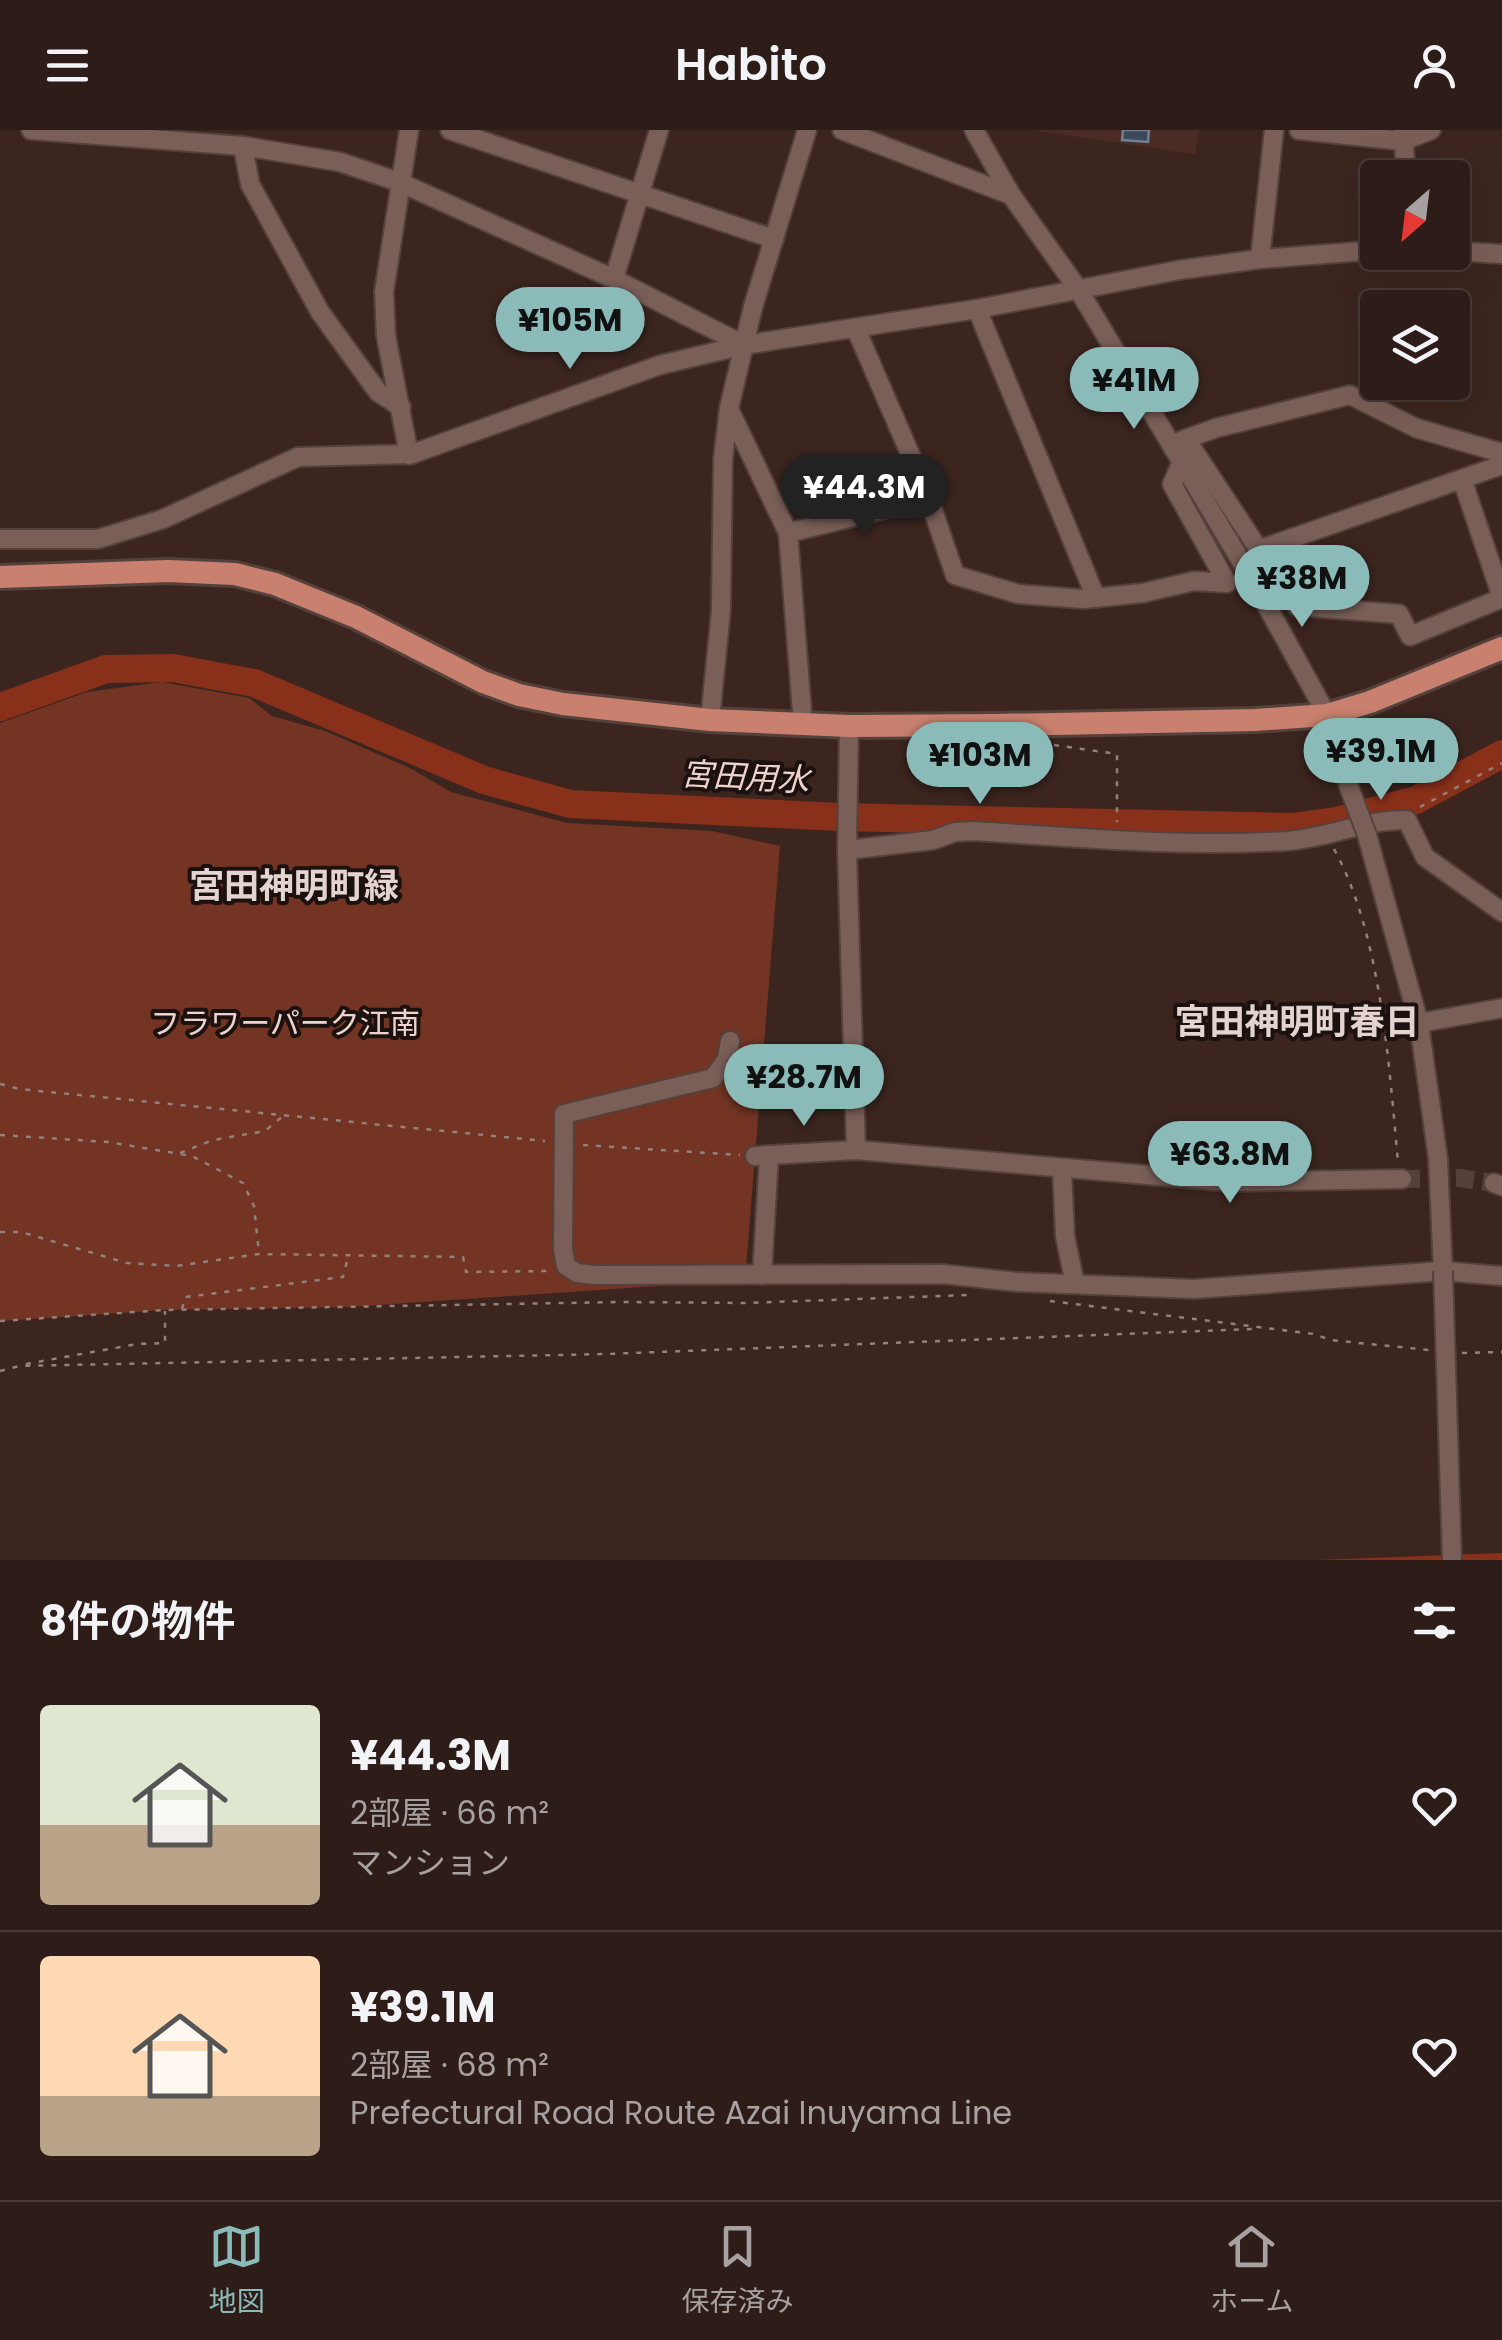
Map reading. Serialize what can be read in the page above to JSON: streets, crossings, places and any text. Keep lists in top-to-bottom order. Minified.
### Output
{"districts":["宮田神明町緑","宮田神明町春日"],"water":["宮田用水"],"parks":["フラワーパーク江南"],"north":"bottom left","page":{"header":"Habito","price":["¥105M","¥41M","¥44.3M","¥38M","¥39.1M","¥103M","¥28.7M","¥63.8M"],"heading":"8件の物件","list":[{"name":"¥44.3M","note":"2部屋 · 66 m² · マンション"},{"name":"¥39.1M","note":"2部屋 · 68 m² · Prefectural Road Route Azai Inuyama Line"}],"tabs":["地図","保存済み","ホーム"]}}
